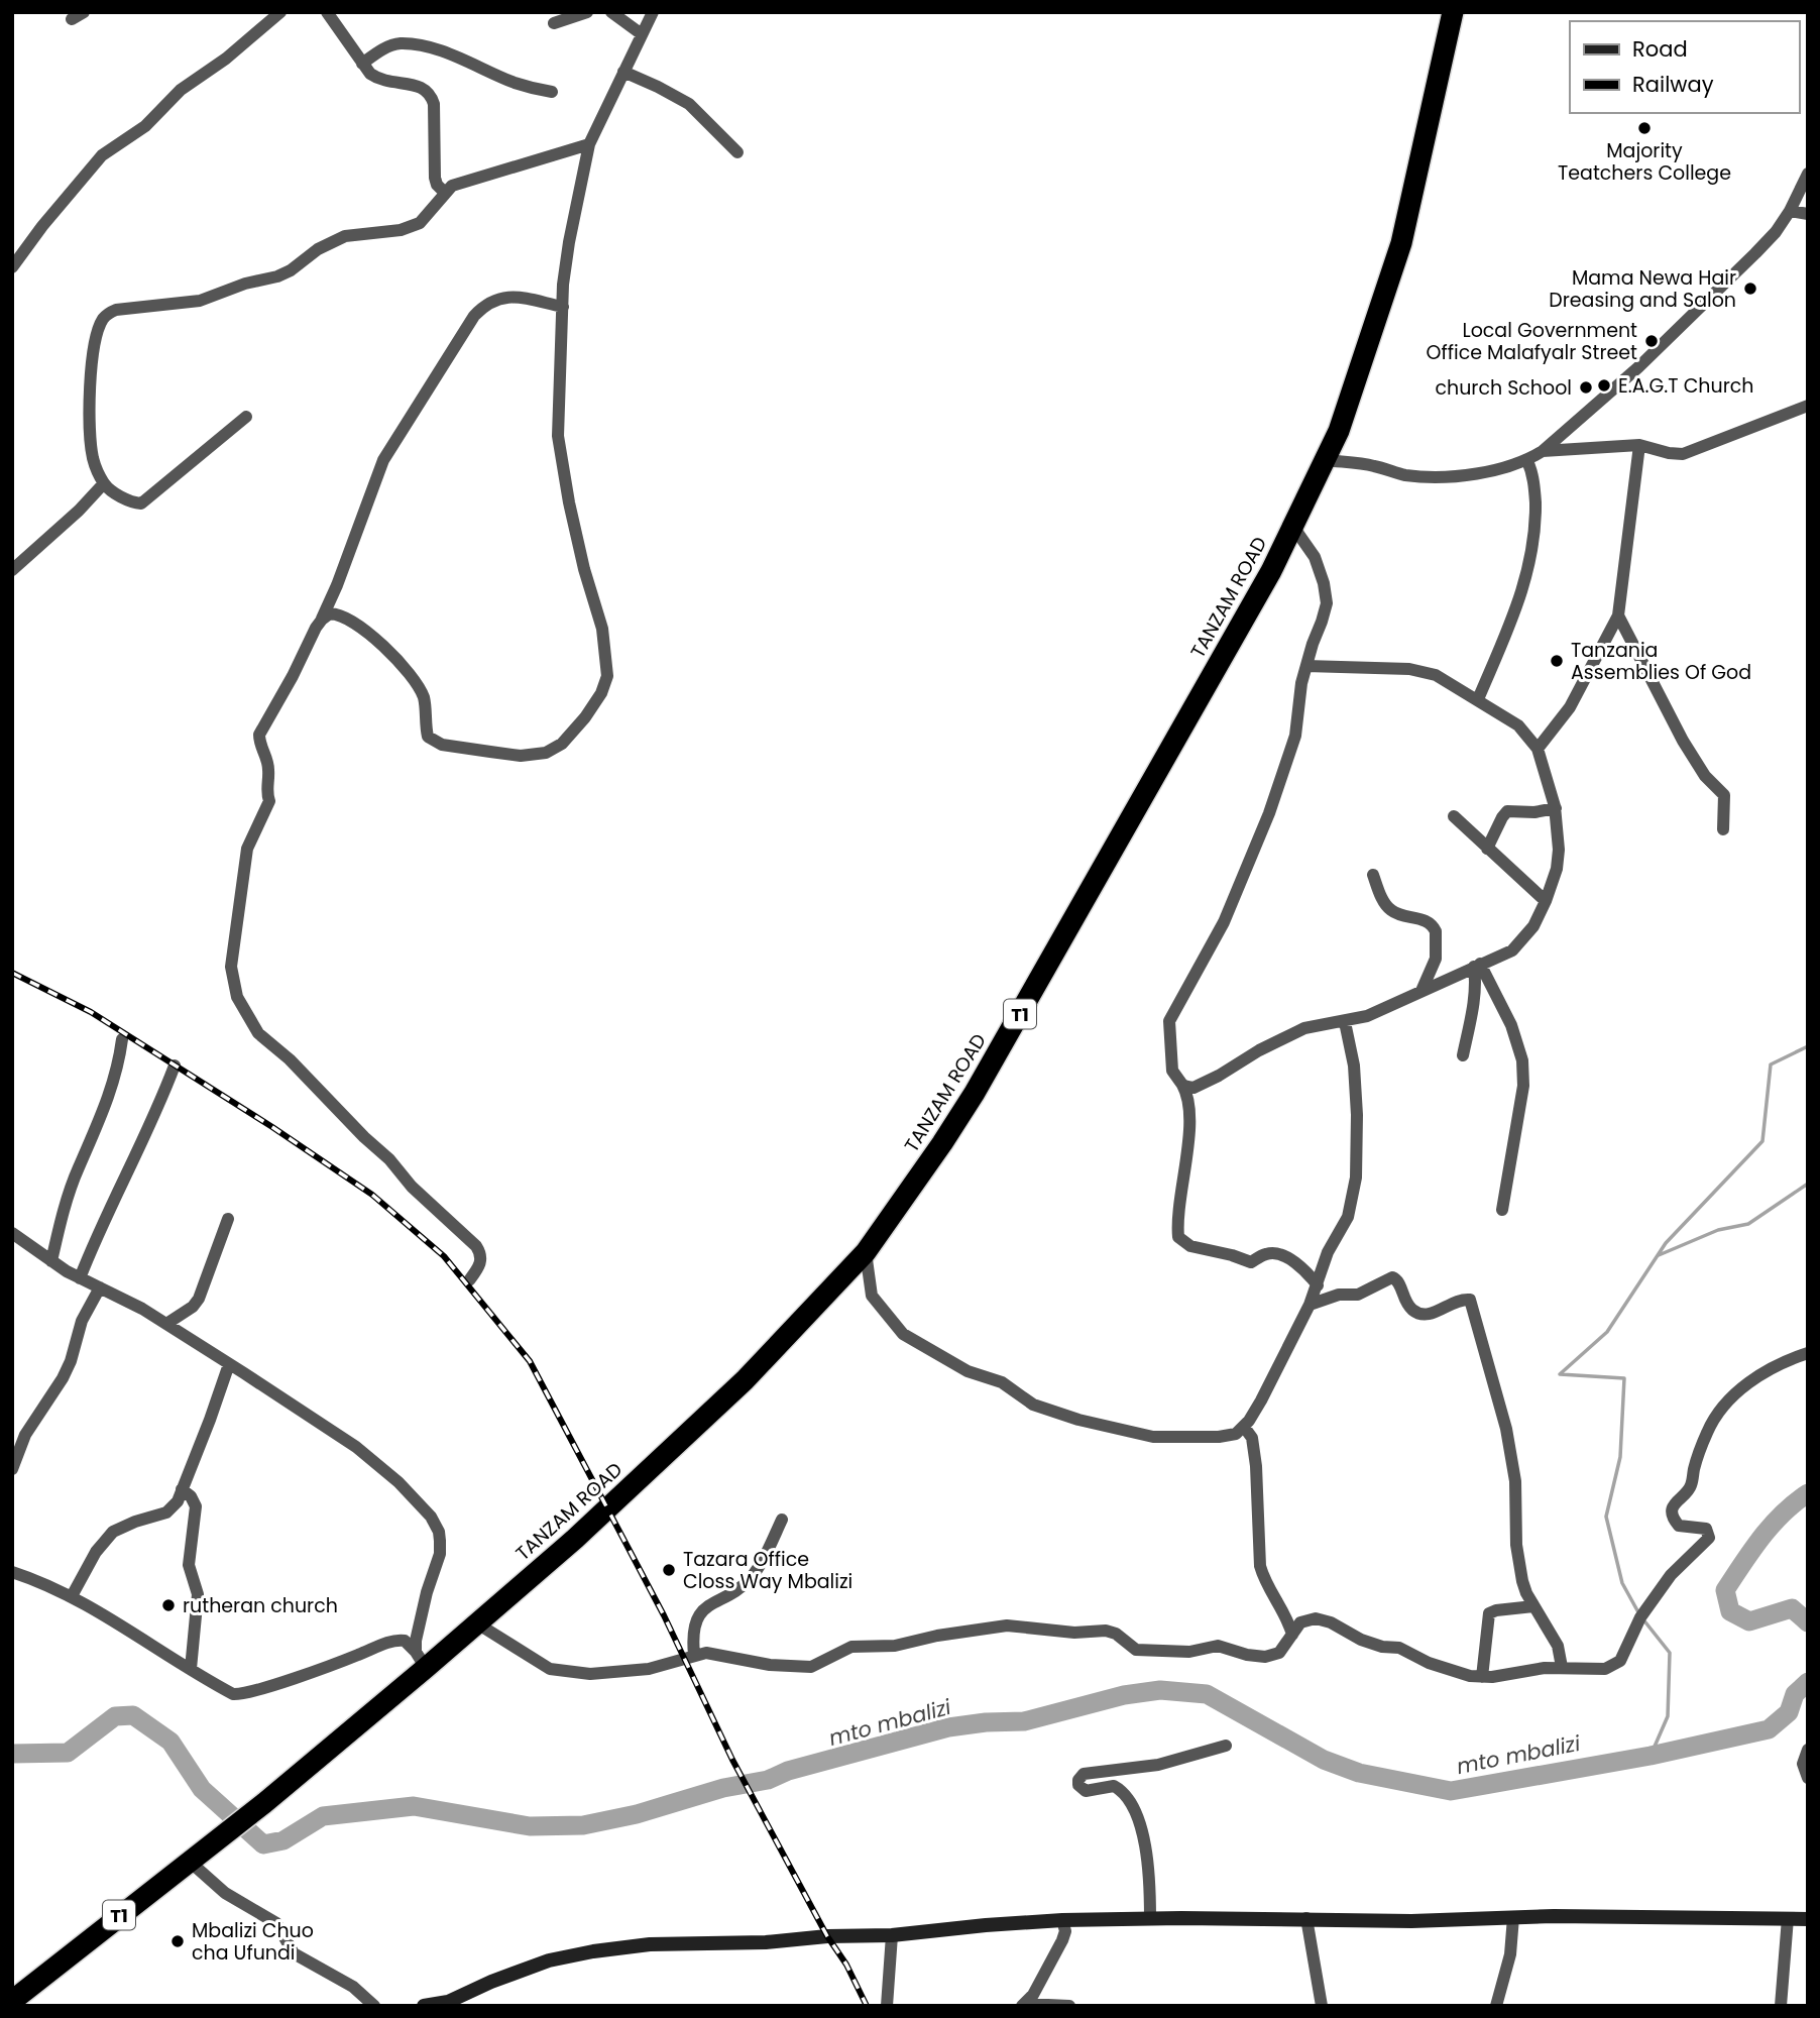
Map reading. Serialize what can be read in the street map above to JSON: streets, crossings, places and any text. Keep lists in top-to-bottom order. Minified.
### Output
{"streets":{"highway":["TANZAM ROAD","T1"]},"crossings":[["TANZAM ROAD","T1"]],"water":["mto mbalizi"],"places":["Majority Teatchers College","Mama Newa Hair Dreasing and Salon","Local Government Office Malafyalr Street","E.A.G.T Church","church School","Tanzania Assemblies Of God","Tazara Office Closs Way Mbalizi","rutheran church","Mbalizi Chuo cha Ufundi"],"legend":["Road","Railway"]}
